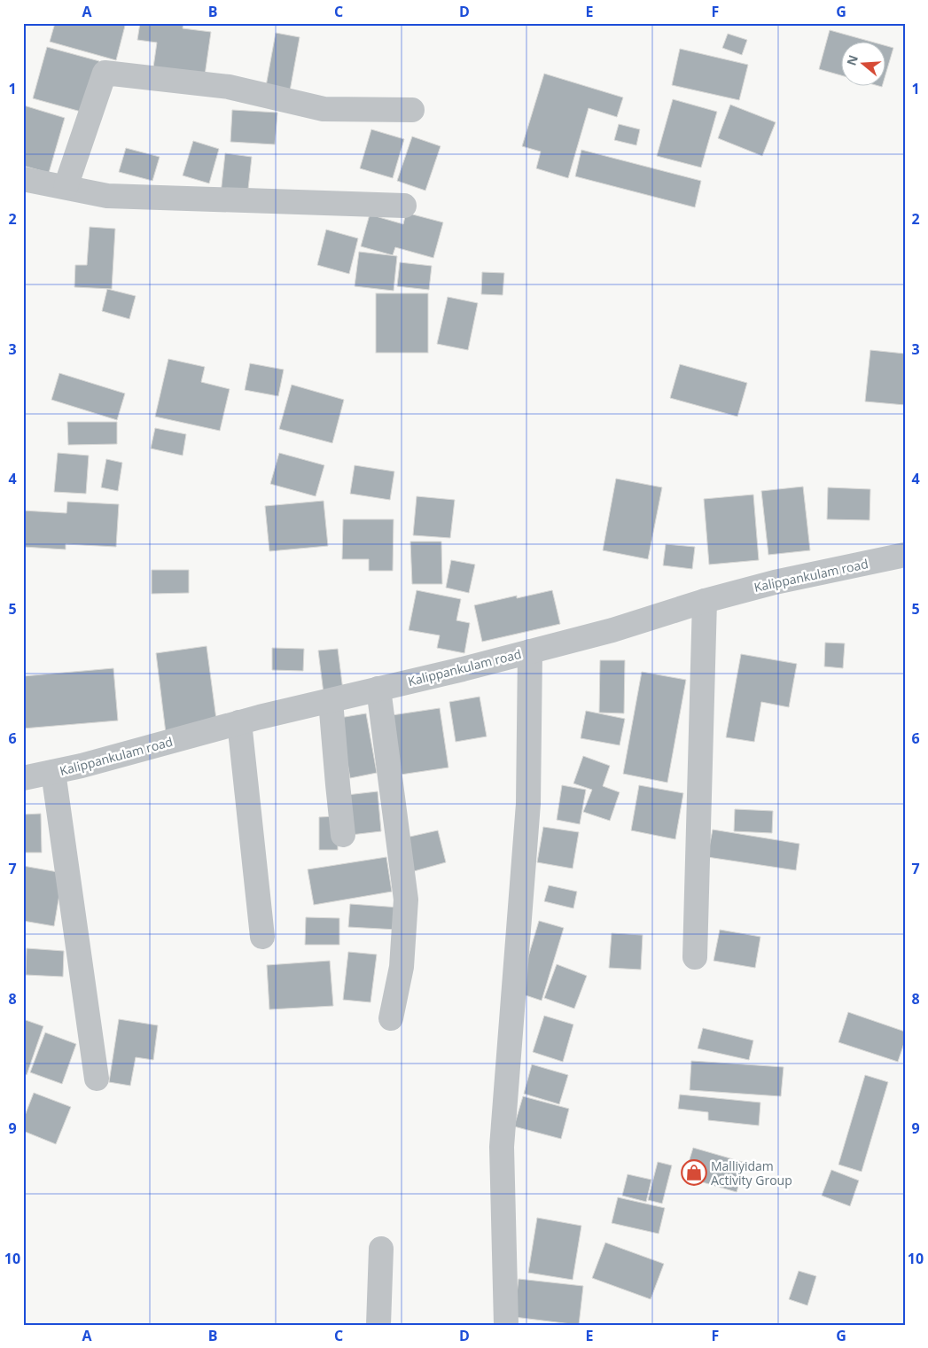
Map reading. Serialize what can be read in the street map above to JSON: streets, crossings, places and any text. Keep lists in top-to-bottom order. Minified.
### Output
{"streets":{"street":["Kalippankulam road"]},"places":{"shop":["Malliyidam Activity Group"]},"north":"left","grid":{"columns":["A","B","C","D","E","F","G"],"rows":["1","2","3","4","5","6","7","8","9","10"]}}
